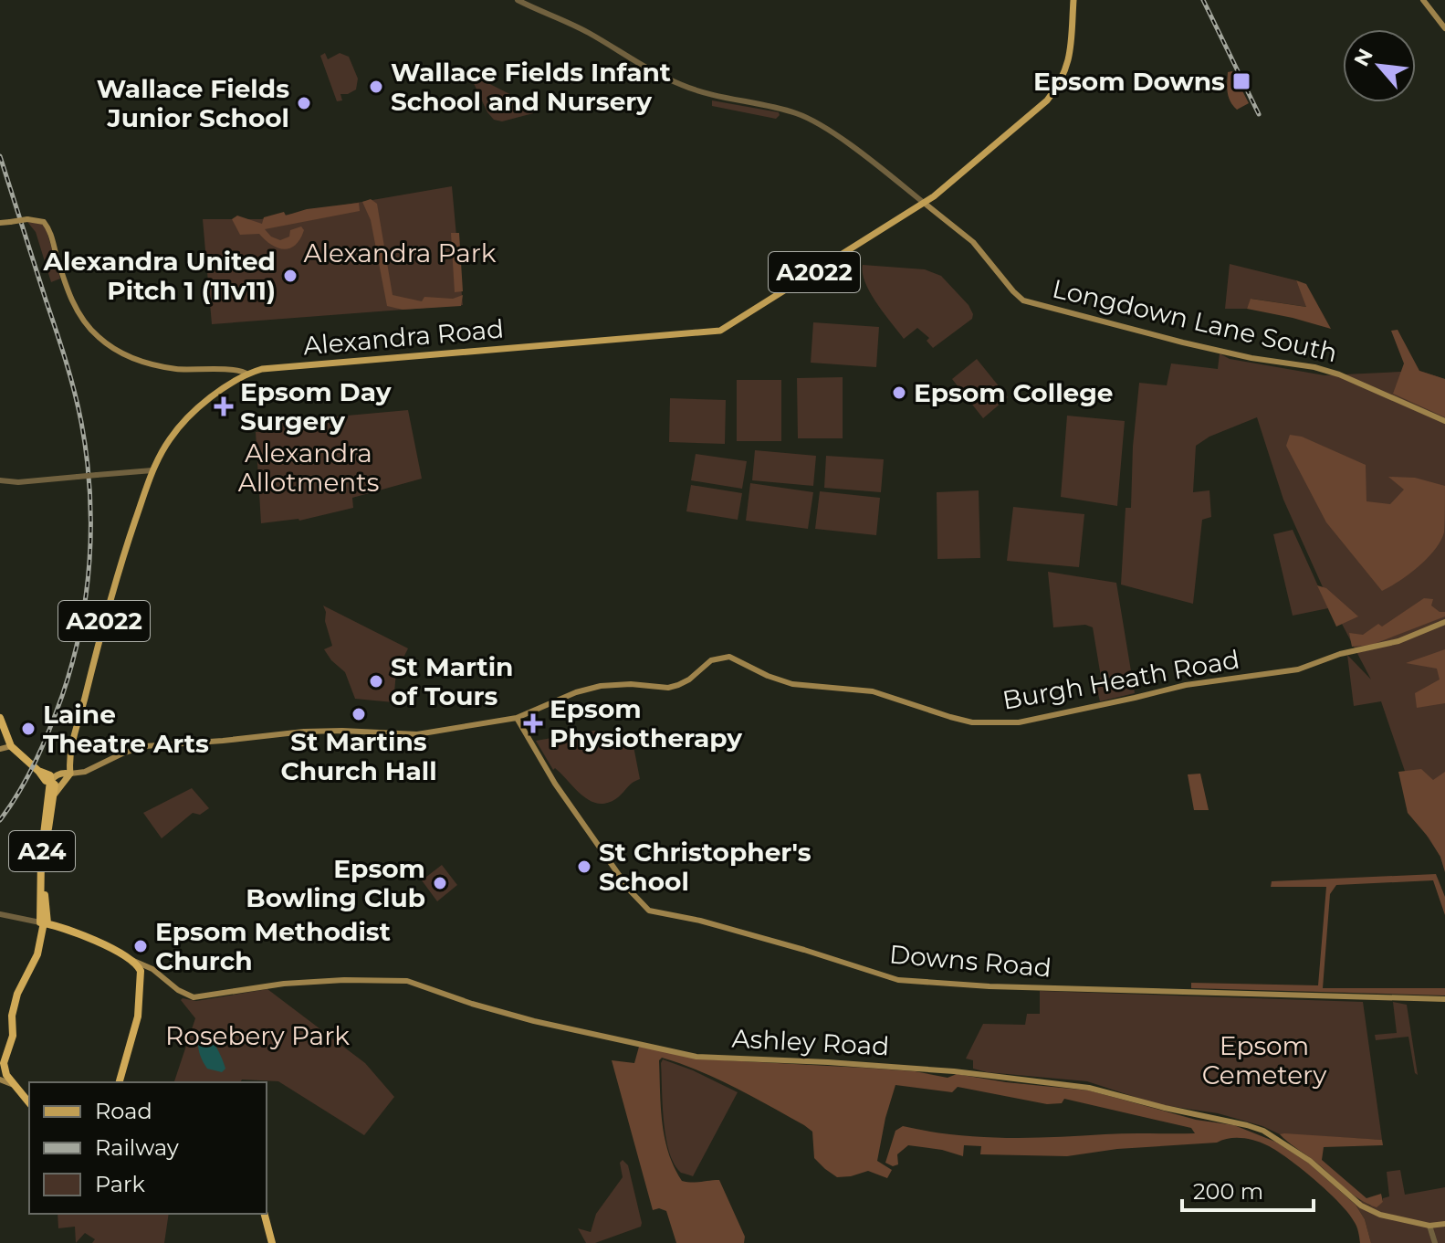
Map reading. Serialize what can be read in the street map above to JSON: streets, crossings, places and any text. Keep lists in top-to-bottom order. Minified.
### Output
{"streets":{"highway":["A24","Ashley Road"],"main road":["A2022","Longdown Lane South","Alexandra Road","Burgh Heath Road","Downs Road"]},"crossings":[["A2022","Longdown Lane South"],["A2022","Alexandra Road"],["A2022","Burgh Heath Road"],["Longdown Lane South","Alexandra Road"],["Burgh Heath Road","Downs Road"],["A24","Ashley Road"]],"parks":["Alexandra Park","Alexandra Allotments","Rosebery Park","Epsom Cemetery"],"places":{"transit":["Epsom Downs"],"other":["Wallace Fields Infant School and Nursery","Wallace Fields Junior School","Alexandra United Pitch 1 (11v11)","Epsom College","St Martin of Tours","St Martins Church Hall","Laine Theatre Arts","St Christopher's School","Epsom Bowling Club","Epsom Methodist Church"],"health":["Epsom Day Surgery","Epsom Physiotherapy"]},"legend":["Road","Railway","Park"],"scale_bar":"200 m","north":"top left"}
